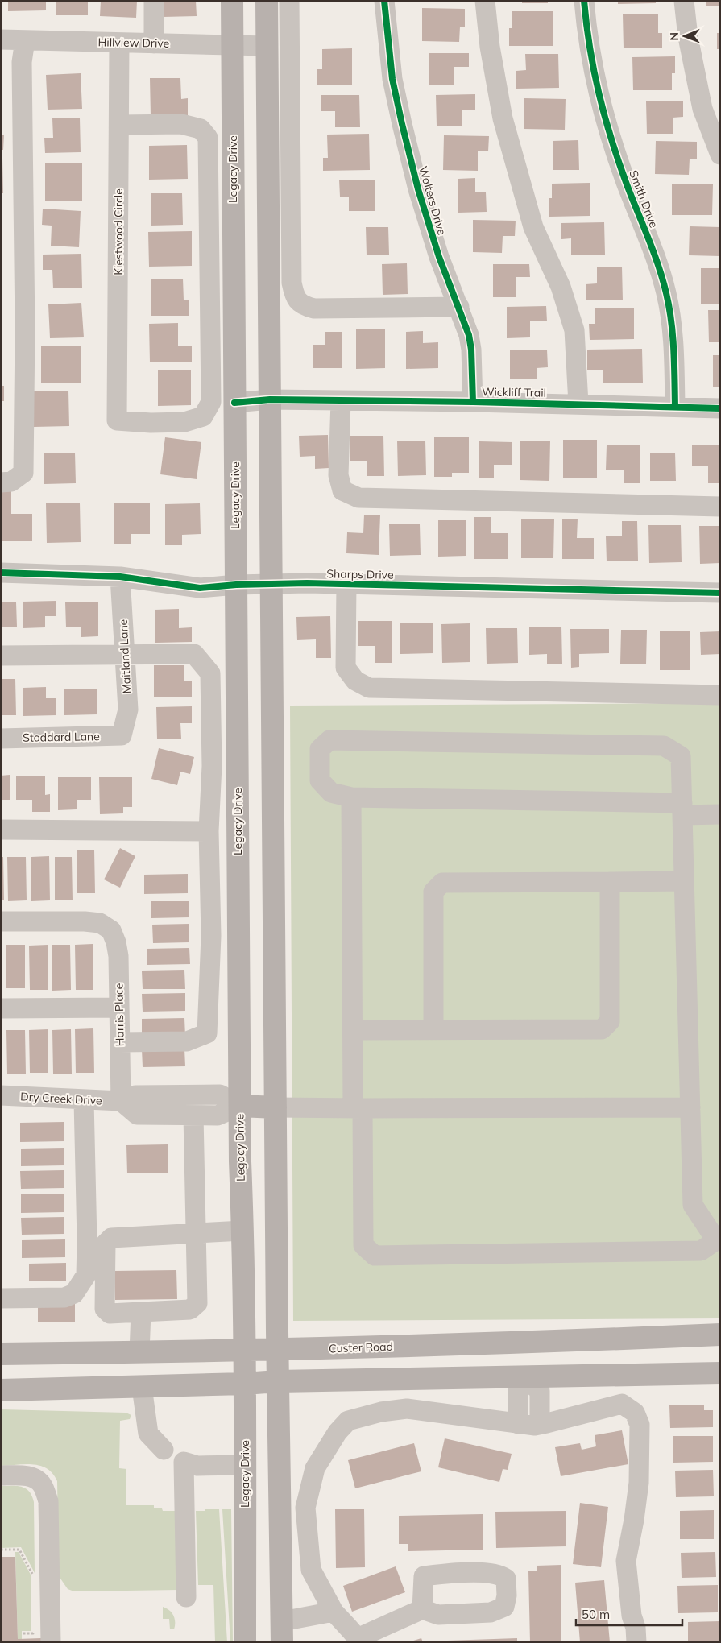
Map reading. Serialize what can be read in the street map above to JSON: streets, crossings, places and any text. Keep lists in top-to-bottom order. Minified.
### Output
{"streets":{"main road":["Legacy Drive","Custer Road"],"street":["Hillview Drive","Smith Drive","Walters Drive","Kiestwood Circle","Wickliff Trail","Sharps Drive","Maitland Lane","Stoddard Lane","Harris Place","Dry Creek Drive"]},"crossings":[["Hillview Drive","Legacy Drive"],["Hillview Drive","Kiestwood Circle"],["Legacy Drive","Wickliff Trail"],["Legacy Drive","Sharps Drive"],["Legacy Drive","Dry Creek Drive"],["Legacy Drive","Custer Road"],["Smith Drive","Wickliff Trail"],["Walters Drive","Wickliff Trail"],["Sharps Drive","Maitland Lane"],["Maitland Lane","Stoddard Lane"],["Harris Place","Dry Creek Drive"]],"scale_bar":"50 m","north":"left"}
